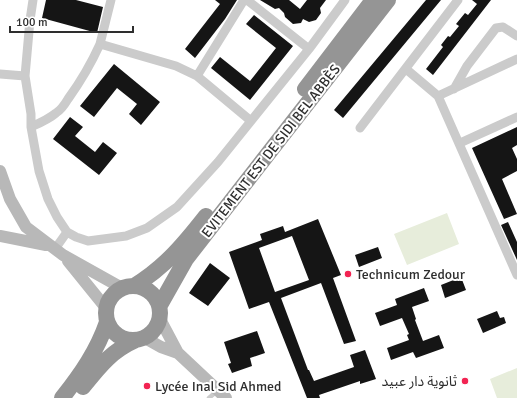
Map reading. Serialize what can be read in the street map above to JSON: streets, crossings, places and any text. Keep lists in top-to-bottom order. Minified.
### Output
{"streets":{"highway":["EVITEMENT EST DE SIDI BEL ABBÈS"]},"places":["Technicum Zedour","ثانوية دار عبيد","Lycée Inal Sid Ahmed"],"scale_bar":"100 m"}
